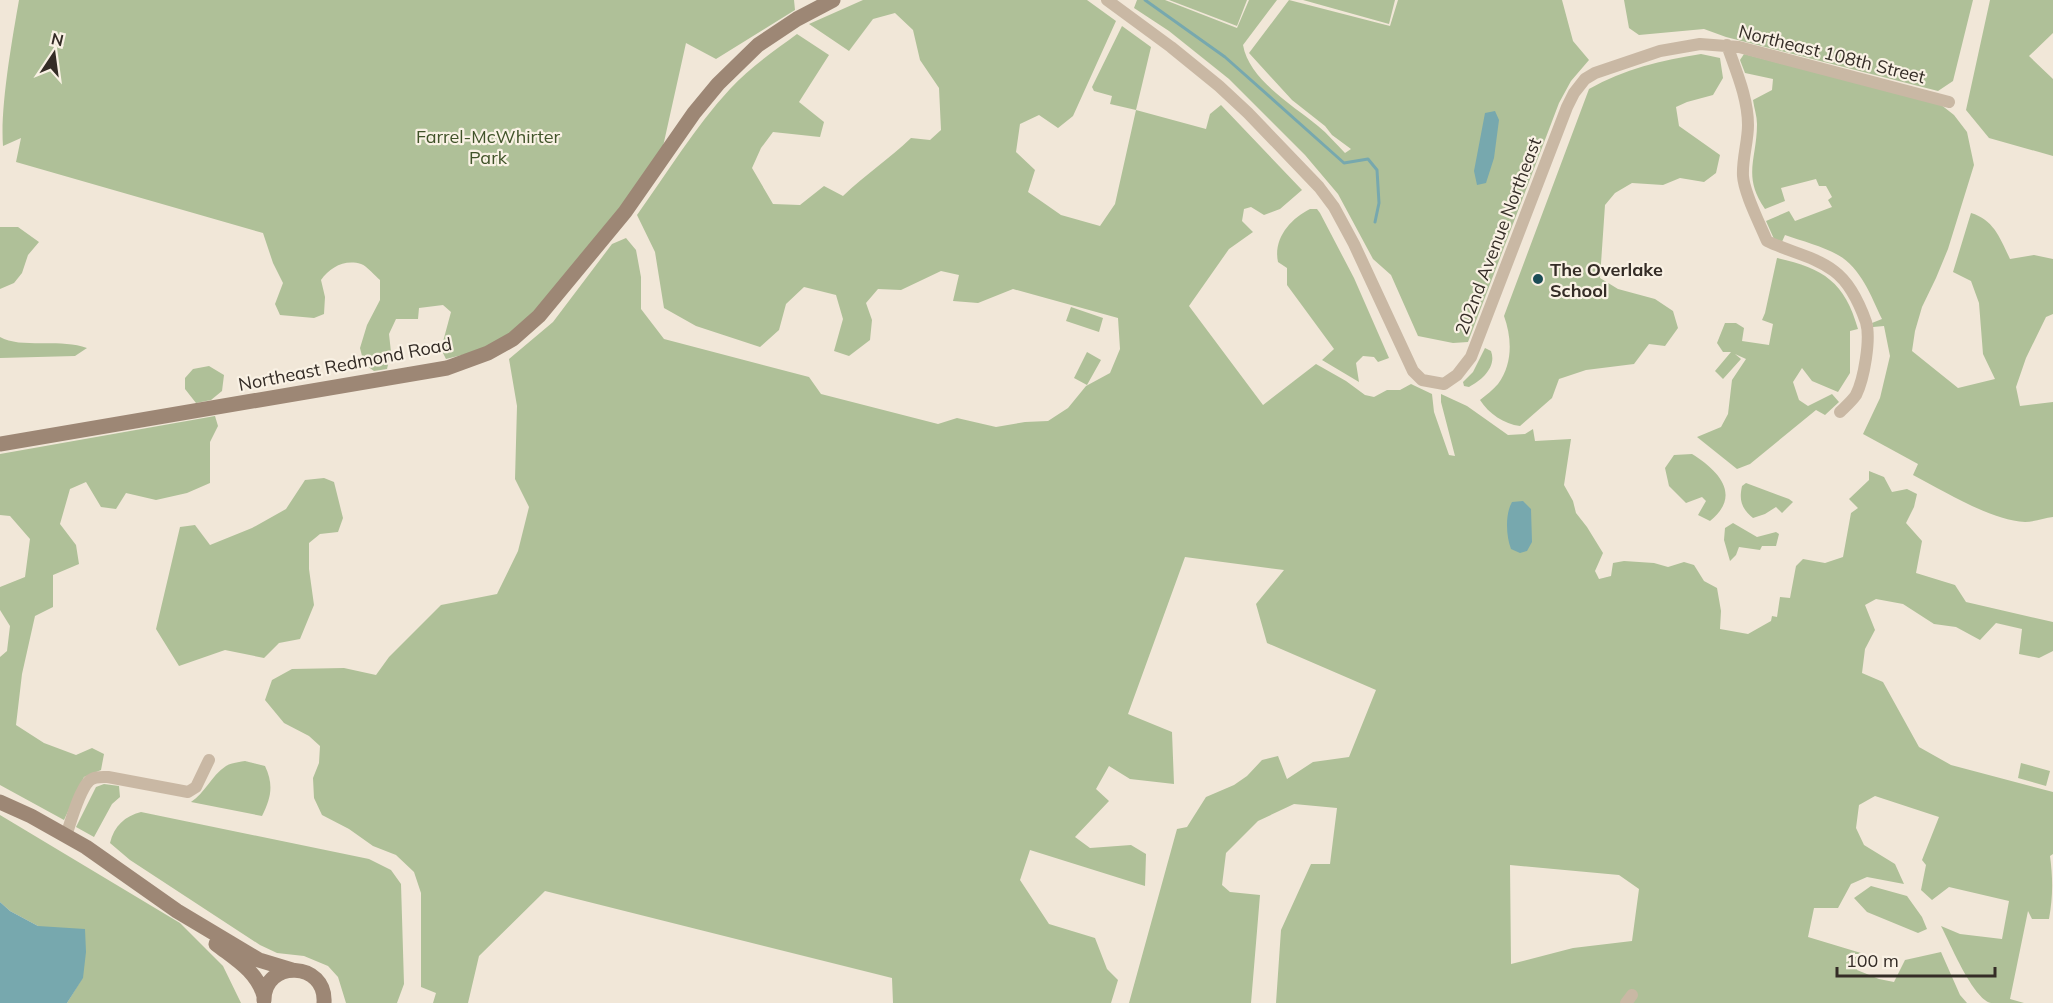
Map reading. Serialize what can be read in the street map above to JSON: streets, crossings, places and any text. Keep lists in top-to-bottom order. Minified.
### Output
{"streets":{"street":["Northeast 108th Street","202nd Avenue Northeast","Northeast Redmond Road"]},"crossings":[["Northeast 108th Street","202nd Avenue Northeast"]],"parks":["Farrel-McWhirter Park"],"places":["The Overlake School"],"scale_bar":"100 m","north":"top"}
